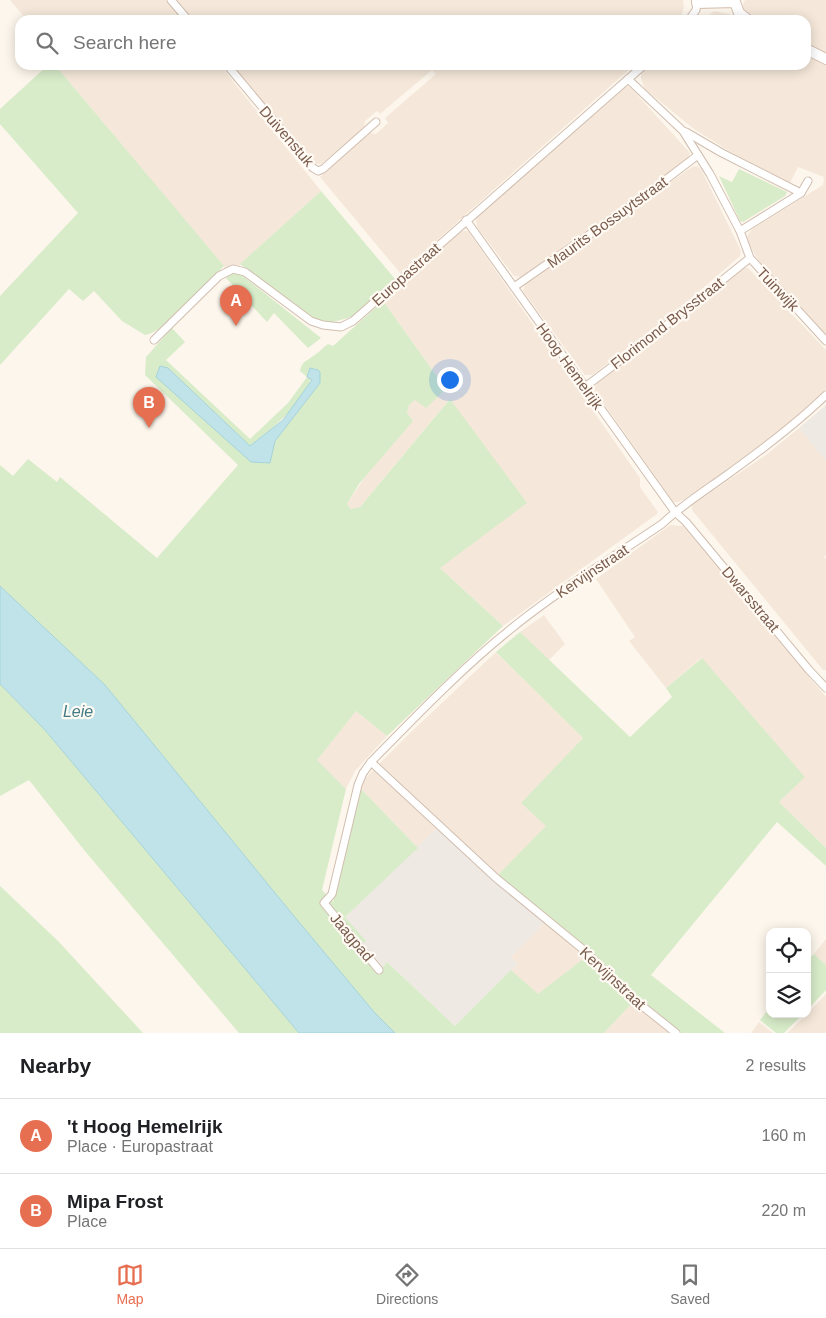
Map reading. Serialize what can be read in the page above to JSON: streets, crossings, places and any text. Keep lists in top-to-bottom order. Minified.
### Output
{"streets":{"street":["Duivenstuk","Maurits Bossuytstraat","Europastraat","Tuinwijk","Florimond Brysstraat","Hoog Hemelrijk","Kervijnstraat","Dwarsstraat","Jaagpad"]},"crossings":[["Maurits Bossuytstraat","Tuinwijk"],["Maurits Bossuytstraat","Hoog Hemelrijk"],["Europastraat","Tuinwijk"],["Europastraat","Hoog Hemelrijk"],["Tuinwijk","Florimond Brysstraat"],["Florimond Brysstraat","Hoog Hemelrijk"],["Hoog Hemelrijk","Kervijnstraat"],["Hoog Hemelrijk","Dwarsstraat"],["Kervijnstraat","Dwarsstraat"],["Kervijnstraat","Jaagpad"]],"water":["Leie"],"page":{"search":"Search here","pins":["A","B"],"heading":["Nearby","2 results"],"list":[{"mark":"A","name":"'t Hoog Hemelrijk","note":"Place · Europastraat","value":"160 m"},{"mark":"B","name":"Mipa Frost","note":"Place","value":"220 m"}],"nav":["Map","Directions","Saved"]}}
